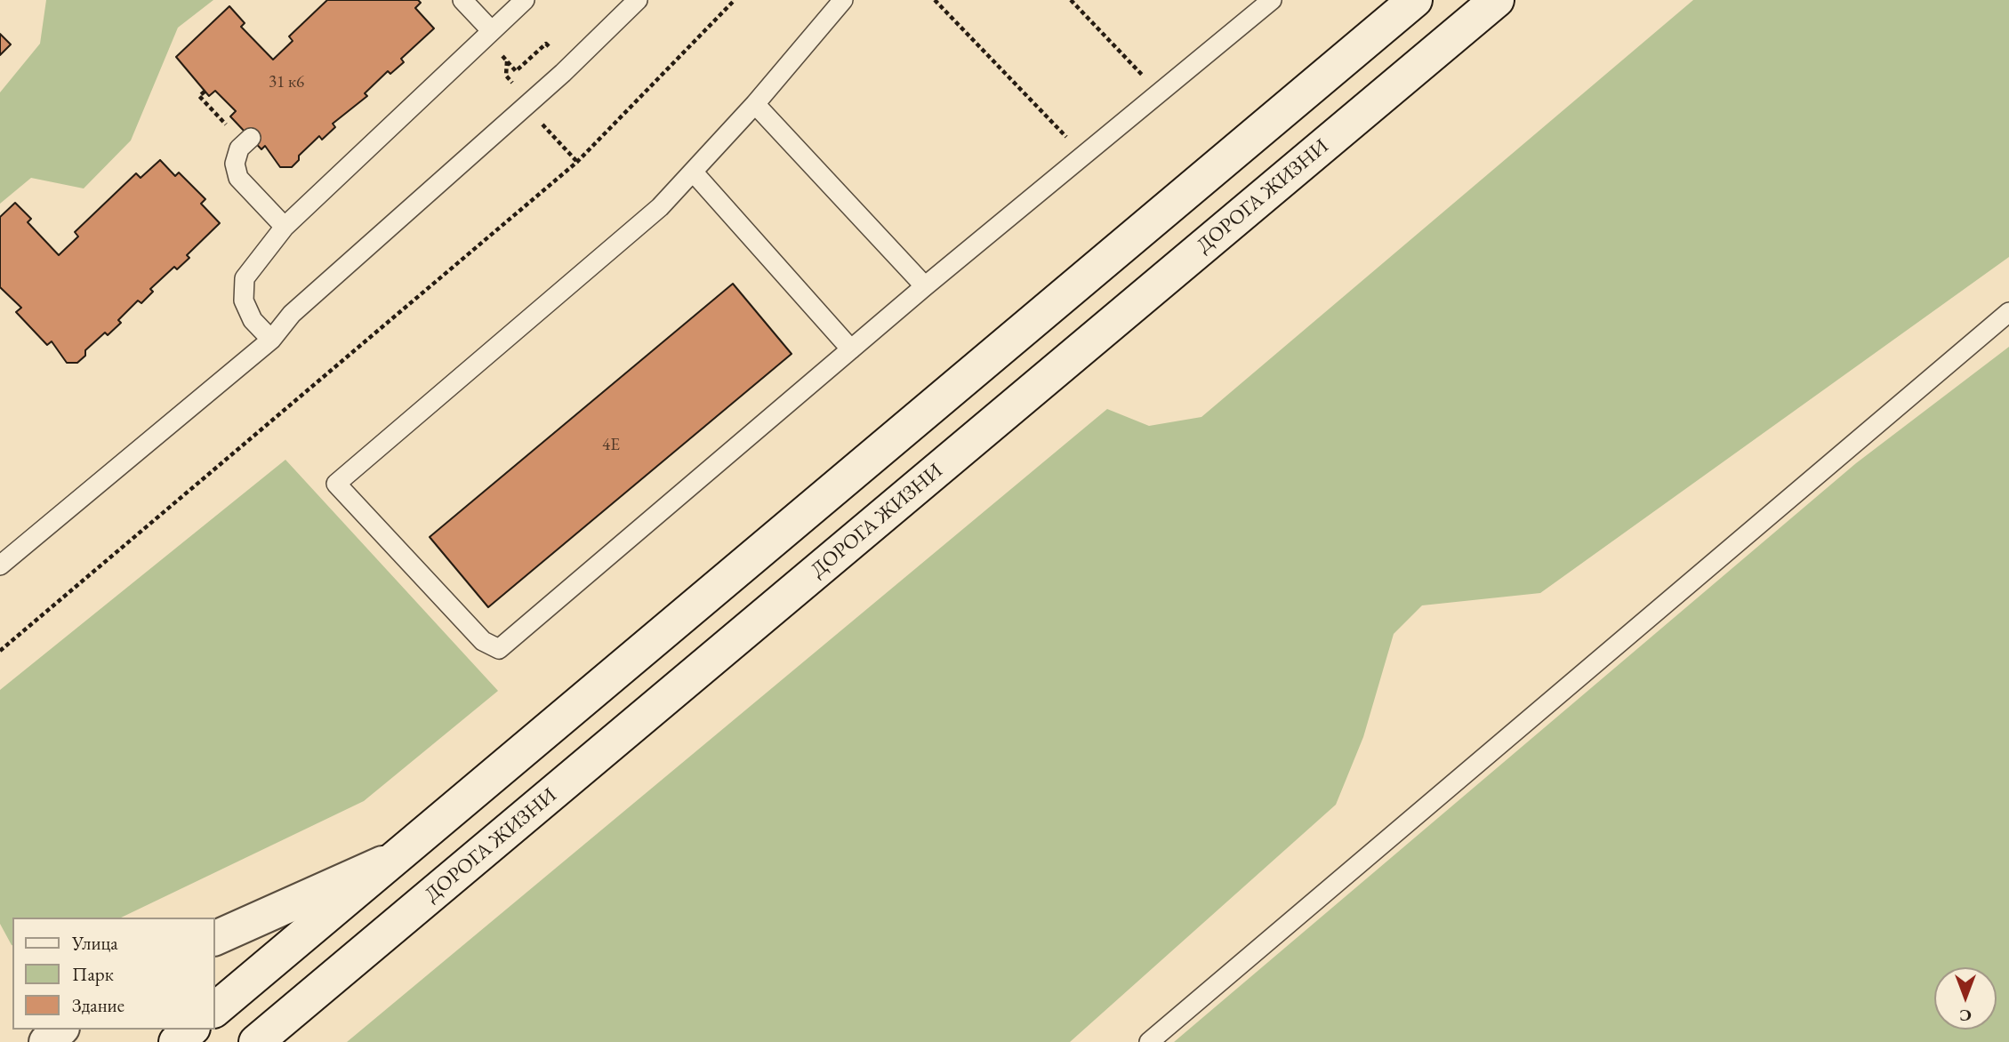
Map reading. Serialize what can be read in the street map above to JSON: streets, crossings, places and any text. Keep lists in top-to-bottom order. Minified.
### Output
{"streets":{"main road":["ДОРОГА ЖИЗНИ"]},"house_numbers":["31 к6","4Е"],"legend":["Улица","Парк","Здание"],"north":"bottom"}
